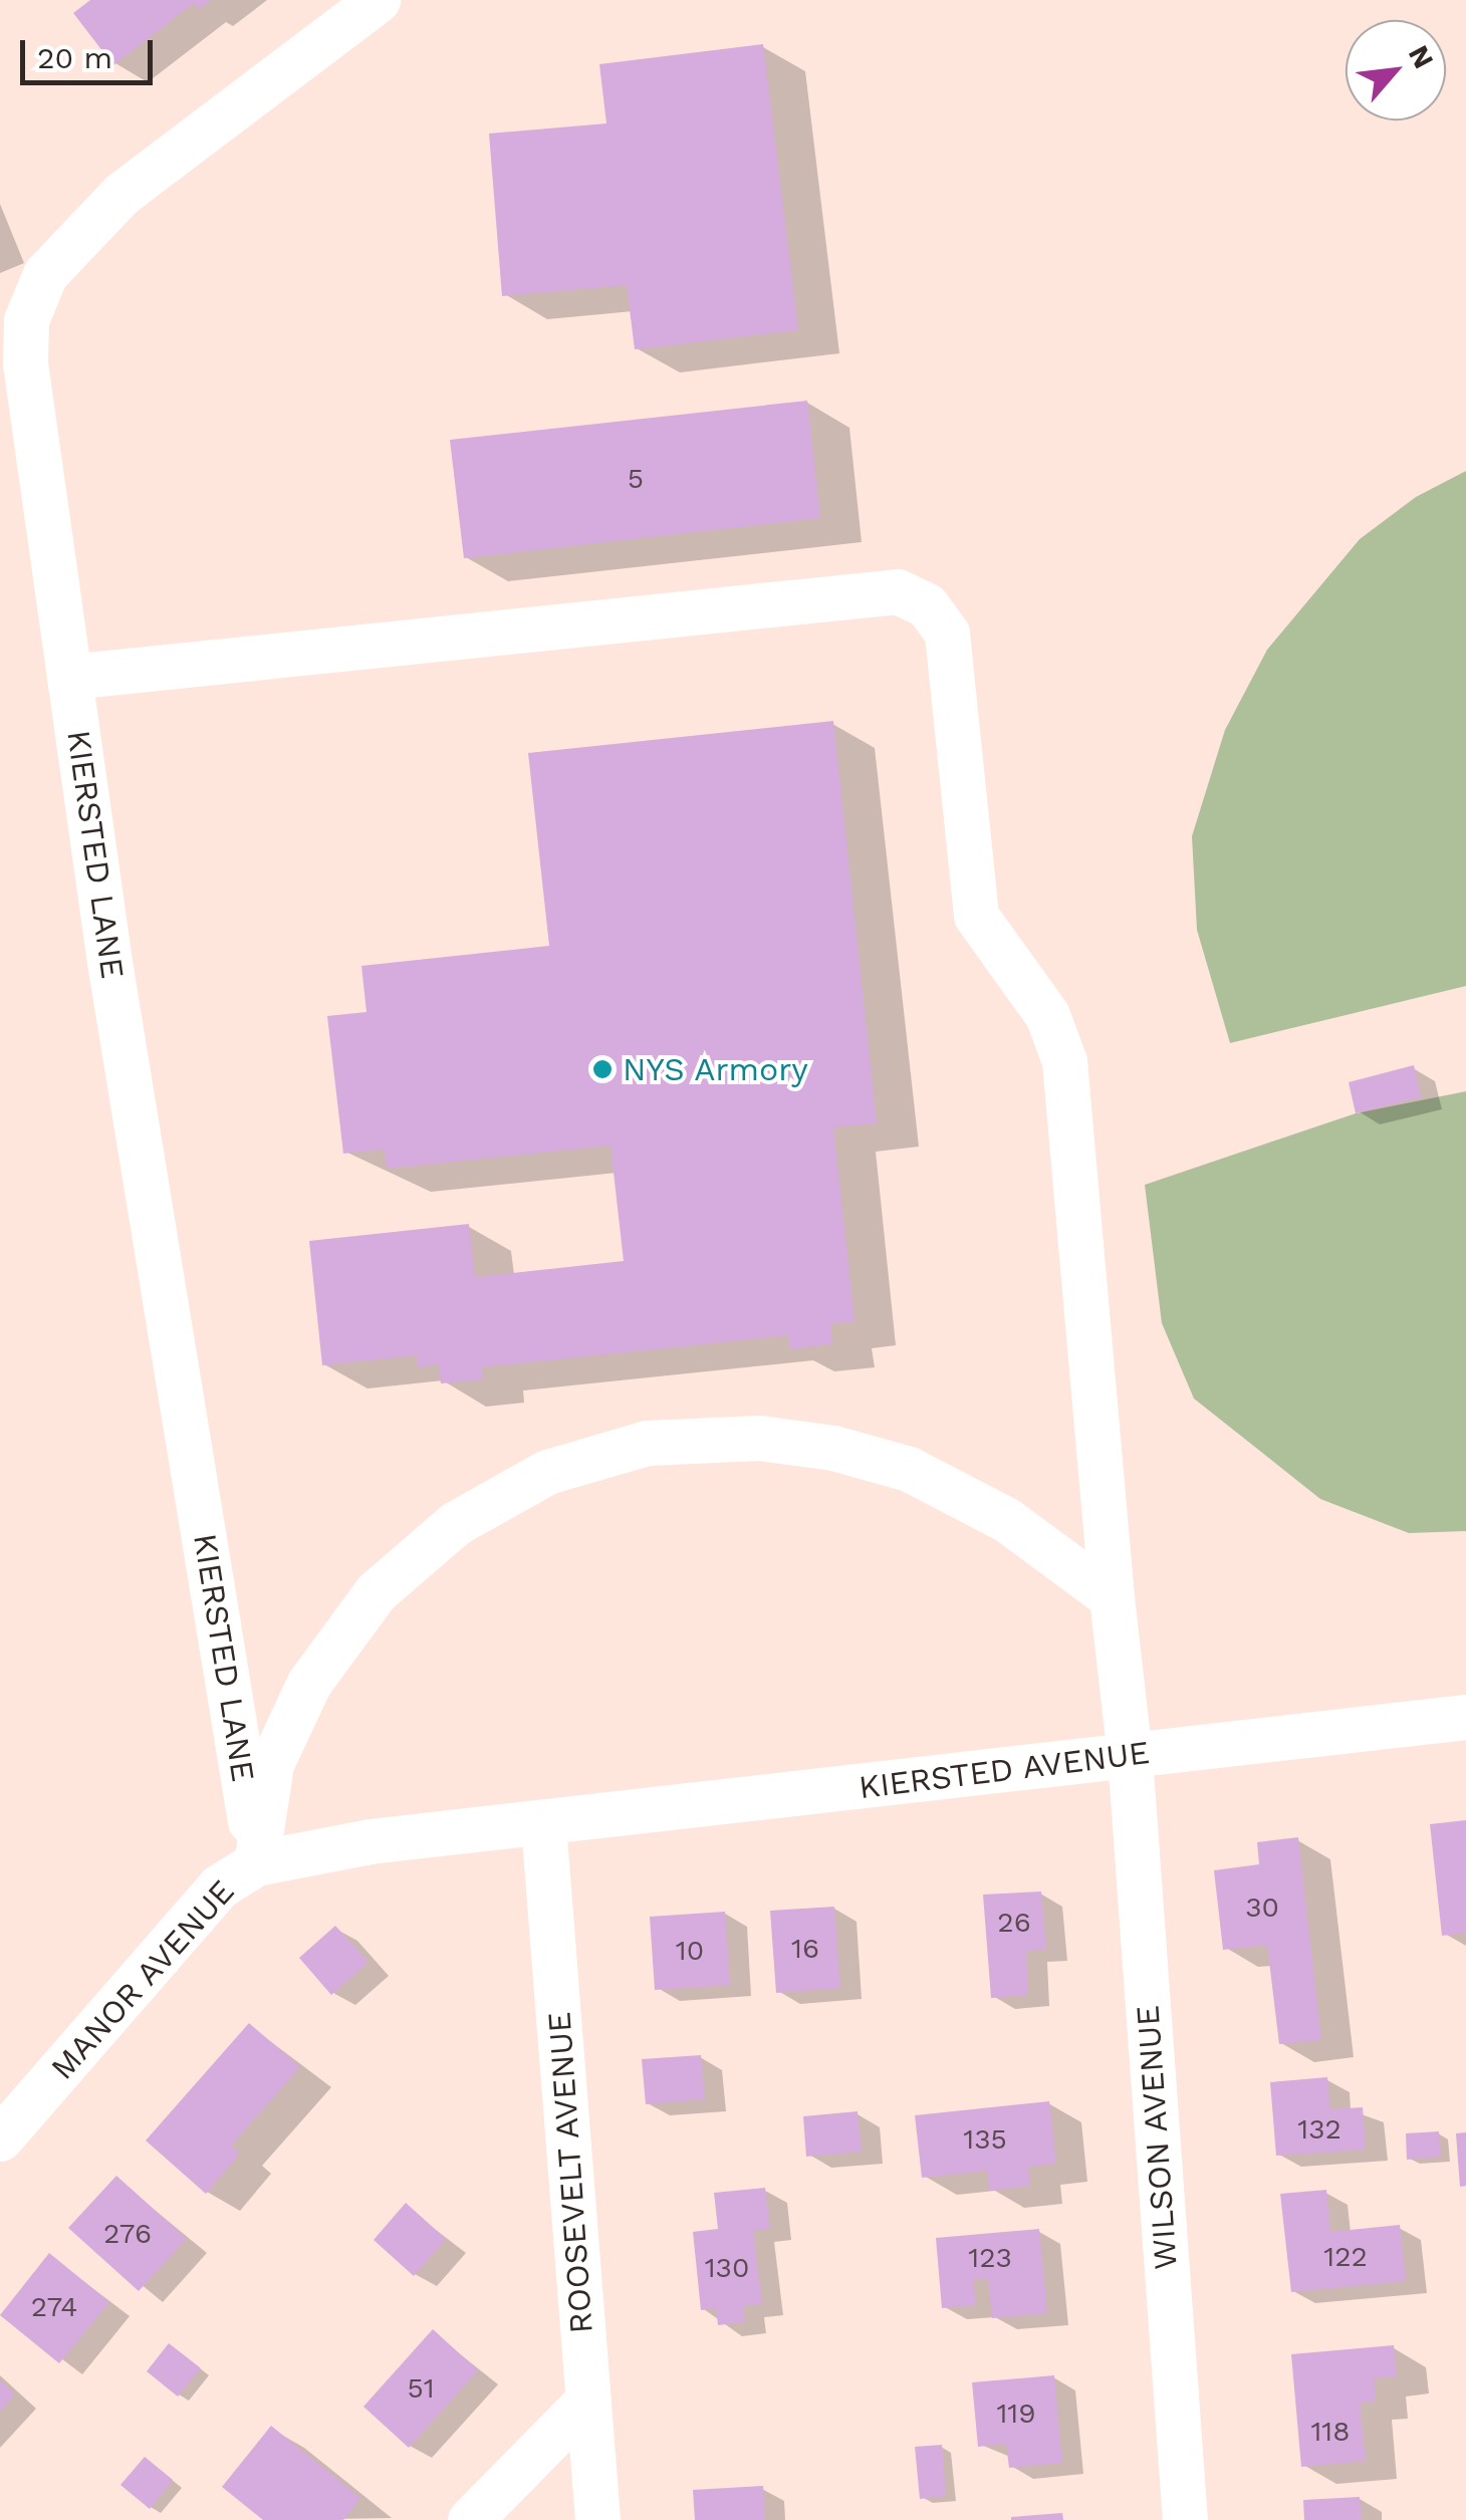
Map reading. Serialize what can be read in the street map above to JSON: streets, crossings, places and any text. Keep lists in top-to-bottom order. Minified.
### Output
{"streets":{"street":["KIERSTED LANE","KIERSTED AVENUE","MANOR AVENUE","WILSON AVENUE","ROOSEVELT AVENUE"]},"crossings":[["KIERSTED LANE","MANOR AVENUE"],["KIERSTED LANE","WILSON AVENUE"],["KIERSTED AVENUE","MANOR AVENUE"],["KIERSTED AVENUE","WILSON AVENUE"],["KIERSTED AVENUE","ROOSEVELT AVENUE"],["MANOR AVENUE","ROOSEVELT AVENUE"]],"places":["NYS Armory"],"house_numbers":["5","30","26","16","10","132","135","276","122","123","130","274","51","119","118"],"scale_bar":"20 m","north":"top right"}
